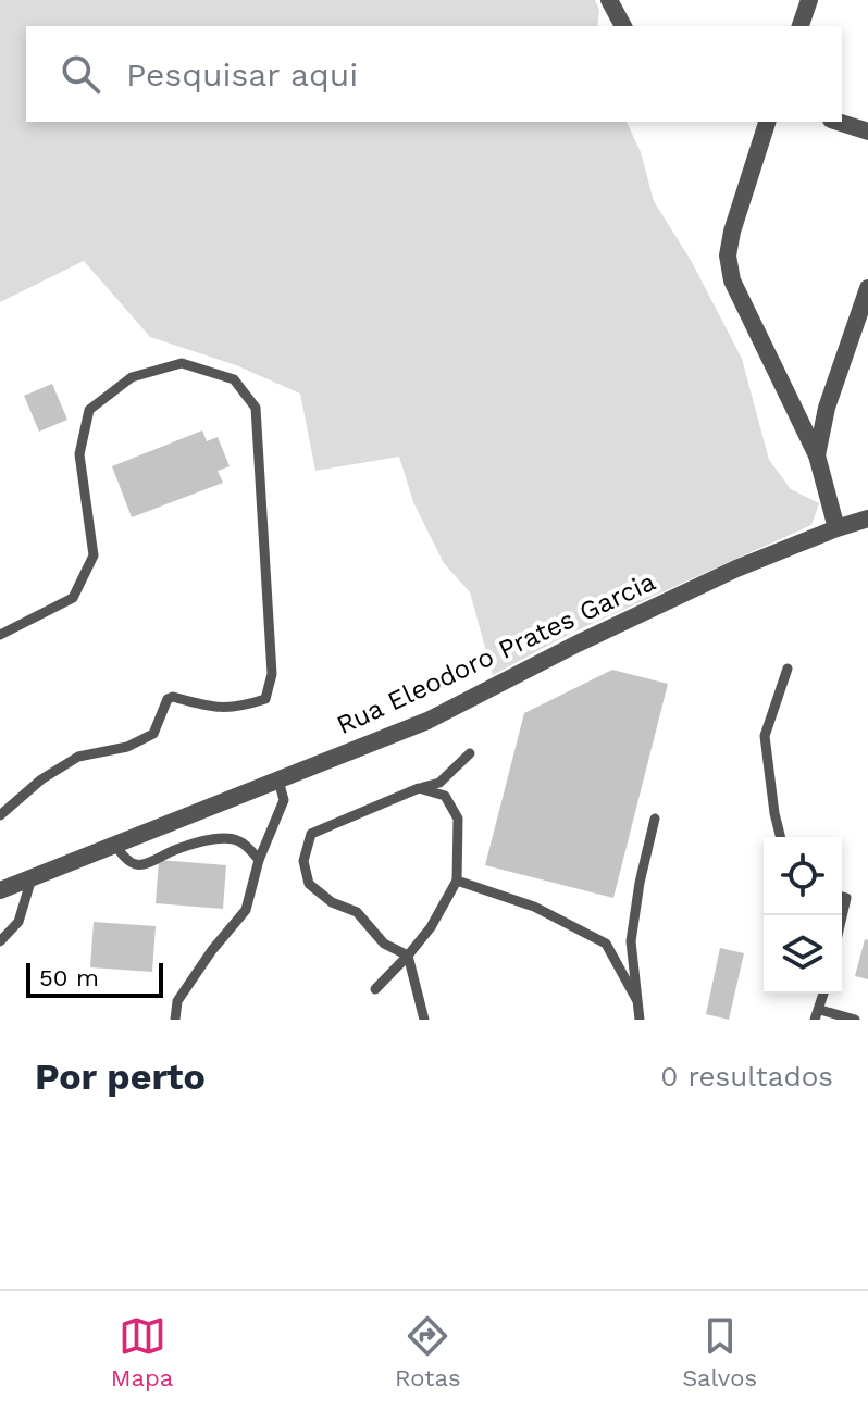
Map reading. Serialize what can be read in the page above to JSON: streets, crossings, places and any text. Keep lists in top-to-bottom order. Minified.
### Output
{"streets":{"street":["Rua Eleodoro Prates Garcia"]},"scale_bar":"50 m","page":{"search":"Pesquisar aqui","scale":"50 m","heading":["Por perto","0 resultados"],"nav":["Mapa","Rotas","Salvos"]}}
